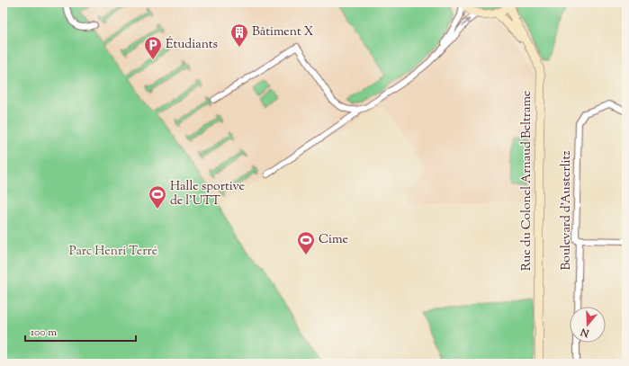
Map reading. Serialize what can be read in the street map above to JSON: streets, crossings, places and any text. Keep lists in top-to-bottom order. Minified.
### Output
{"streets":{"street":["Rue du Colonel Arnaud Beltrame","Boulevard d'Austerlitz"]},"parks":["Parc Henri Terré"],"places":{"building":["Bâtiment X"],"parking":["Étudiants"],"sports":["Halle sportive de l'UTT","Cime"]},"scale_bar":"100 m","north":"bottom"}
